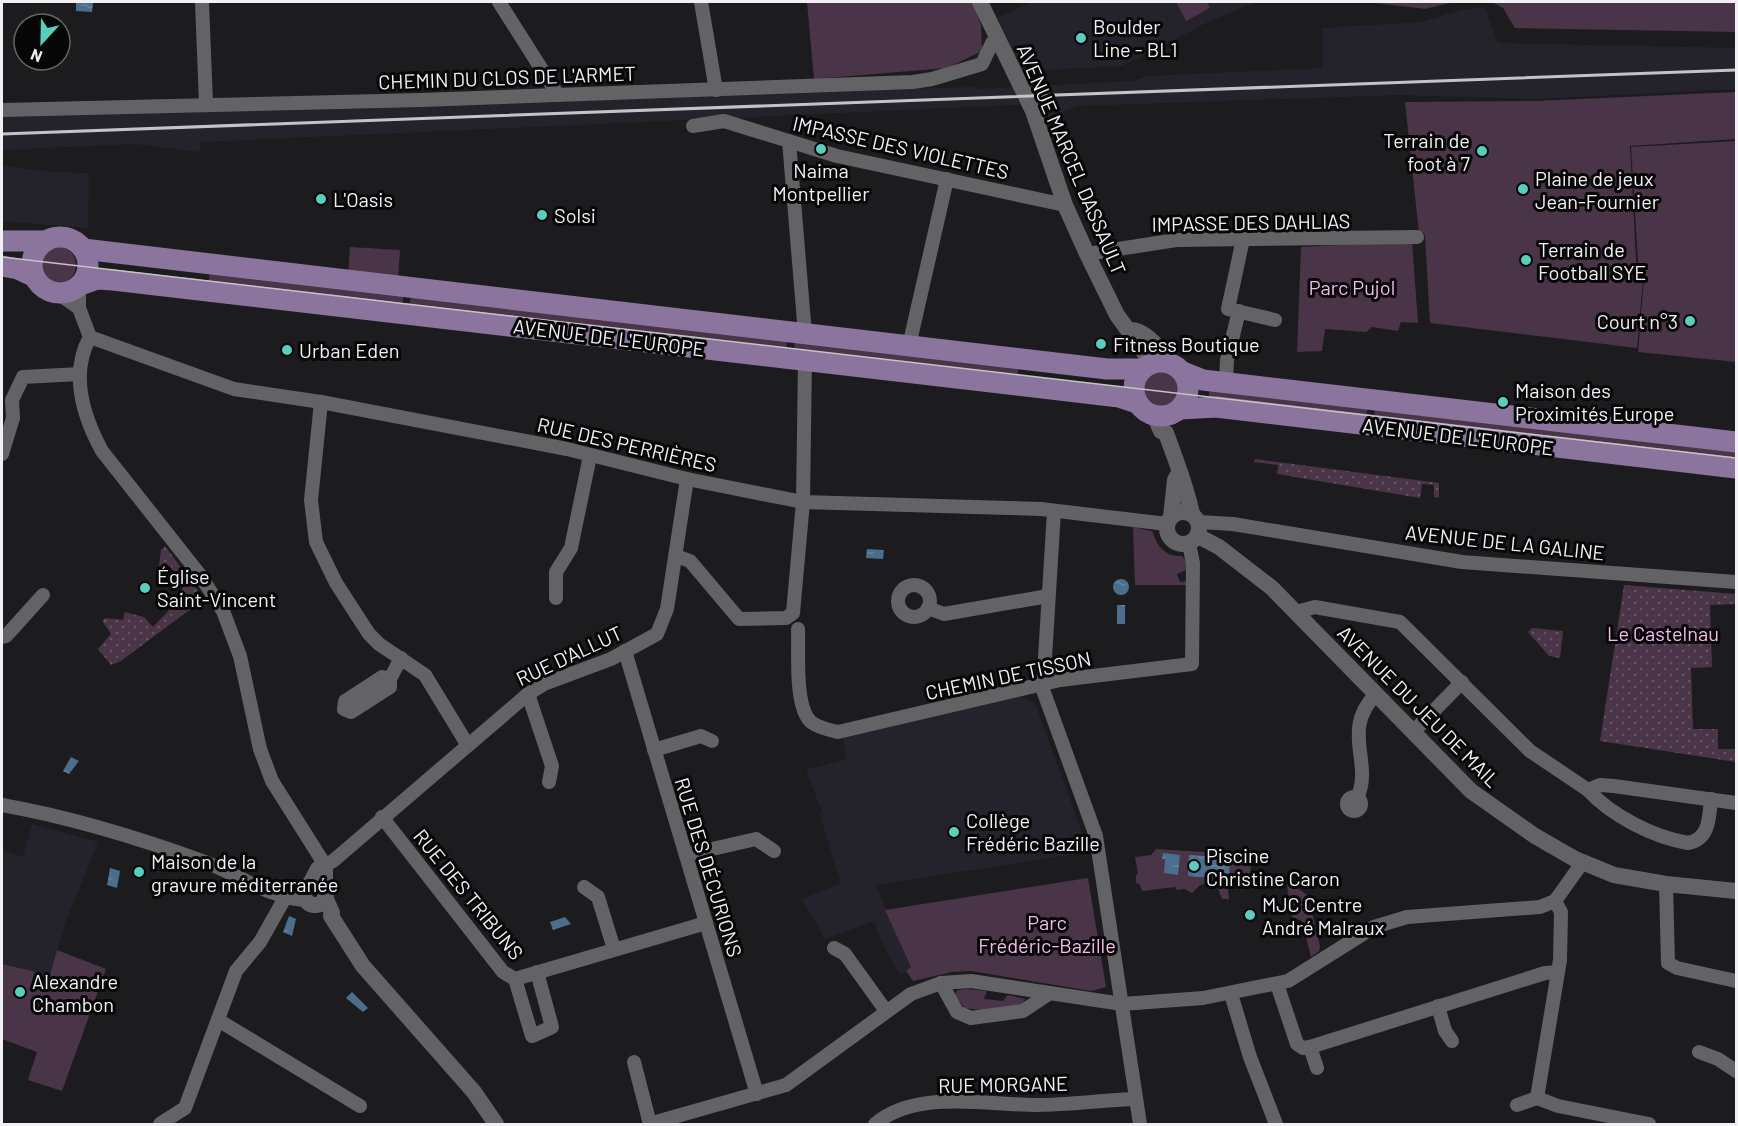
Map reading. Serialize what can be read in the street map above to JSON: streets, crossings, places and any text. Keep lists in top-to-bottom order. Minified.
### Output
{"streets":{"main road":["AVENUE DE L'EUROPE"],"street":["CHEMIN DU CLOS DE L'ARMET","IMPASSE DES VIOLETTES","AVENUE MARCEL DASSAULT","IMPASSE DES DAHLIAS","RUE DES PERRIÈRES","AVENUE DE LA GALINE","RUE D'ALLUT","CHEMIN DE TISSON","AVENUE DU JEU DE MAIL","RUE DES DÉCURIONS","RUE DES TRIBUNS","RUE MORGANE"]},"crossings":[["CHEMIN DU CLOS DE L'ARMET","AVENUE MARCEL DASSAULT"],["IMPASSE DES VIOLETTES","AVENUE MARCEL DASSAULT"],["AVENUE MARCEL DASSAULT","IMPASSE DES DAHLIAS"],["AVENUE MARCEL DASSAULT","AVENUE DE L'EUROPE"],["RUE DES PERRIÈRES","RUE D'ALLUT"],["RUE DES PERRIÈRES","AVENUE DU JEU DE MAIL"],["AVENUE DE LA GALINE","CHEMIN DE TISSON"],["AVENUE DE LA GALINE","AVENUE DU JEU DE MAIL"],["RUE D'ALLUT","RUE DES DÉCURIONS"],["RUE D'ALLUT","RUE DES TRIBUNS"],["CHEMIN DE TISSON","AVENUE DU JEU DE MAIL"],["RUE DES DÉCURIONS","RUE DES TRIBUNS"]],"parks":["Parc Pujol","Le Castelnau","Parc Frédéric-Bazille"],"places":["Boulder Line - BL1","Naima Montpellier","Terrain de foot à 7","Plaine de jeux Jean-Fournier","L'Oasis","Solsi","Terrain de Football SYE","Court n°3","Fitness Boutique","Urban Eden","Maison des Proximités Europe","Église Saint-Vincent","Collège Frédéric Bazille","Piscine Christine Caron","Maison de la gravure méditerranée","MJC Centre André Malraux","Alexandre Chambon"],"north":"bottom"}
